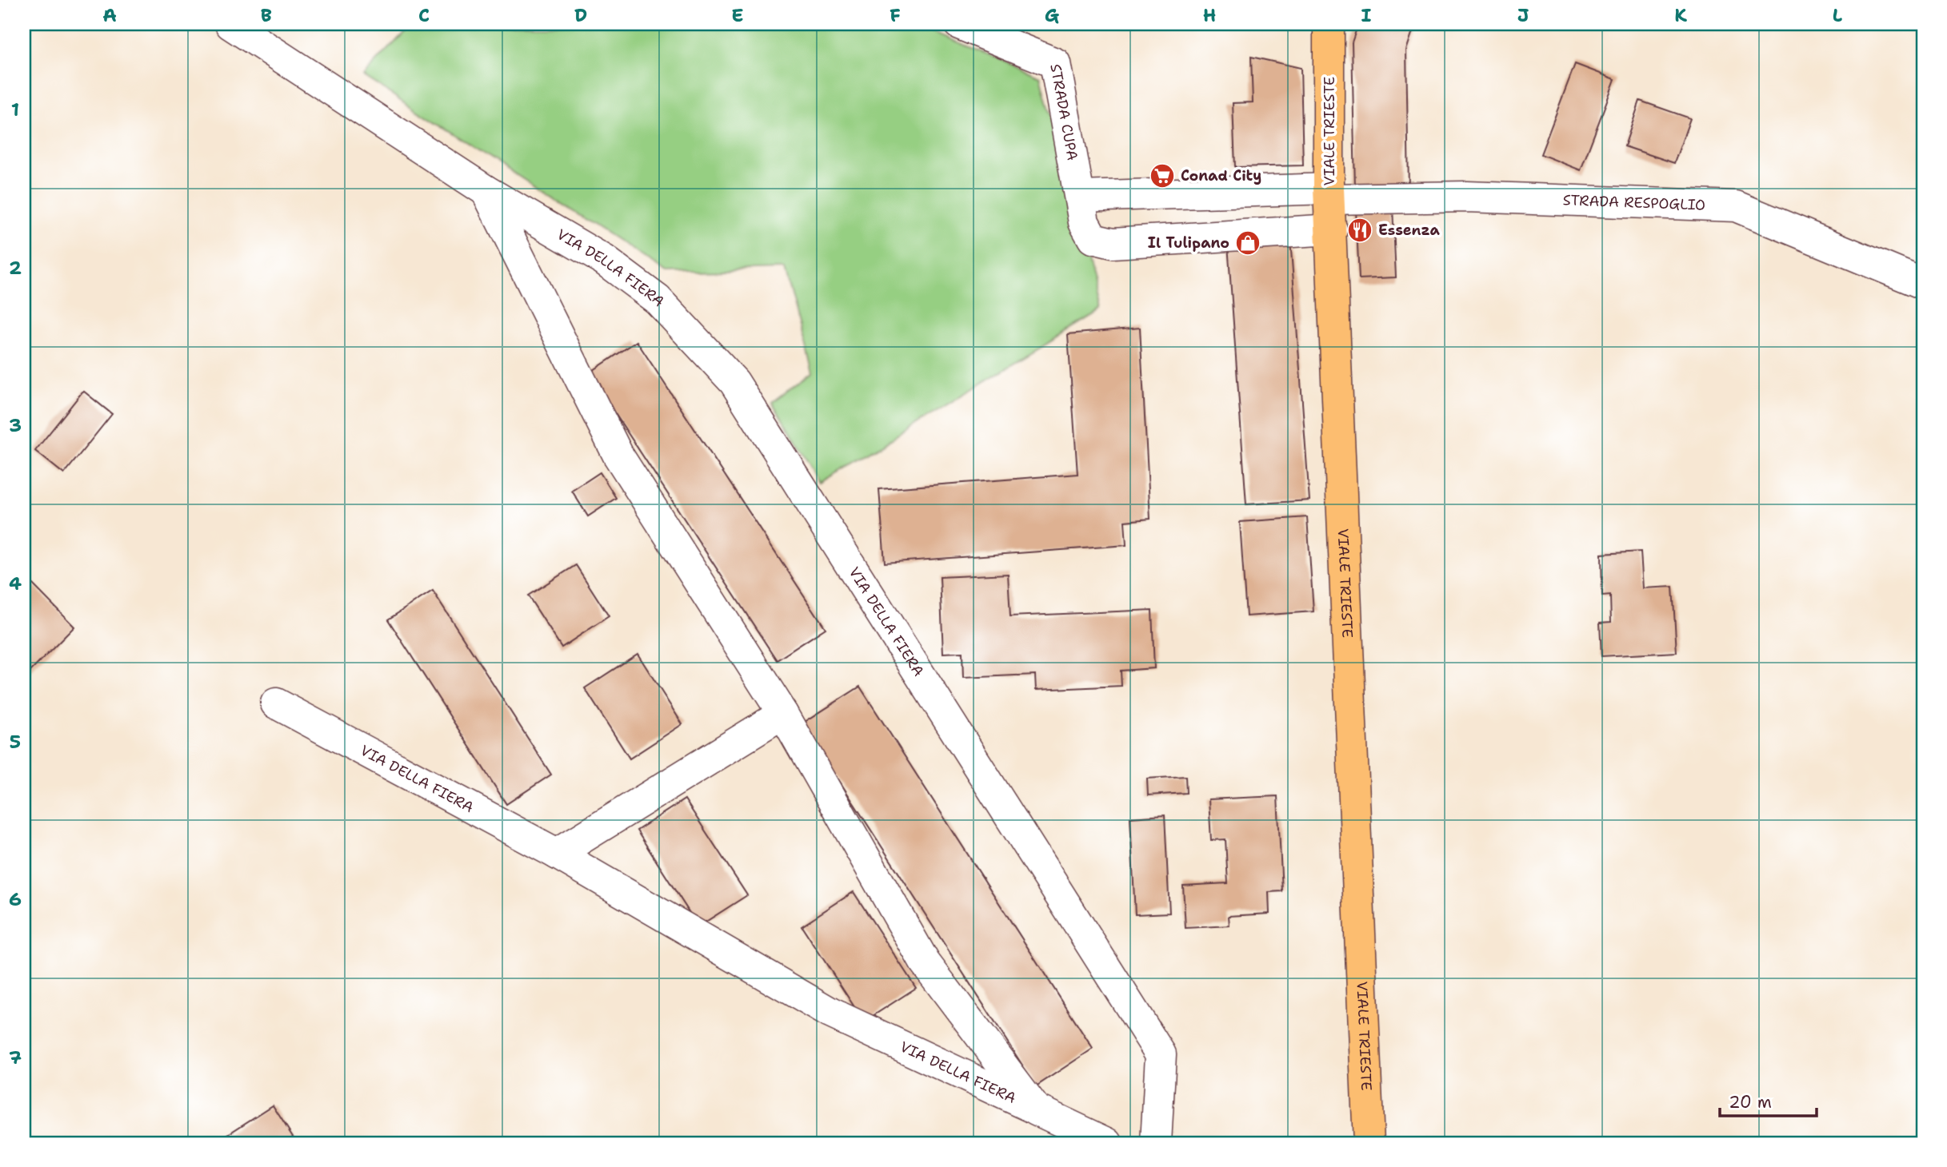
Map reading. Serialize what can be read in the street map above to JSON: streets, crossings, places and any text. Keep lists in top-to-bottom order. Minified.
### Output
{"streets":{"main road":["VIALE TRIESTE"],"street":["STRADA CUPA","STRADA RESPOGLIO","VIA DELLA FIERA"]},"crossings":[["STRADA CUPA","STRADA RESPOGLIO"],["VIALE TRIESTE","STRADA RESPOGLIO"]],"places":{"supermarket":["Conad City"],"restaurant":["Essenza"],"shop":["Il Tulipano"]},"scale_bar":"20 m","grid":{"columns":["A","B","C","D","E","F","G","H","I","J","K","L"],"rows":["1","2","3","4","5","6","7"]}}
